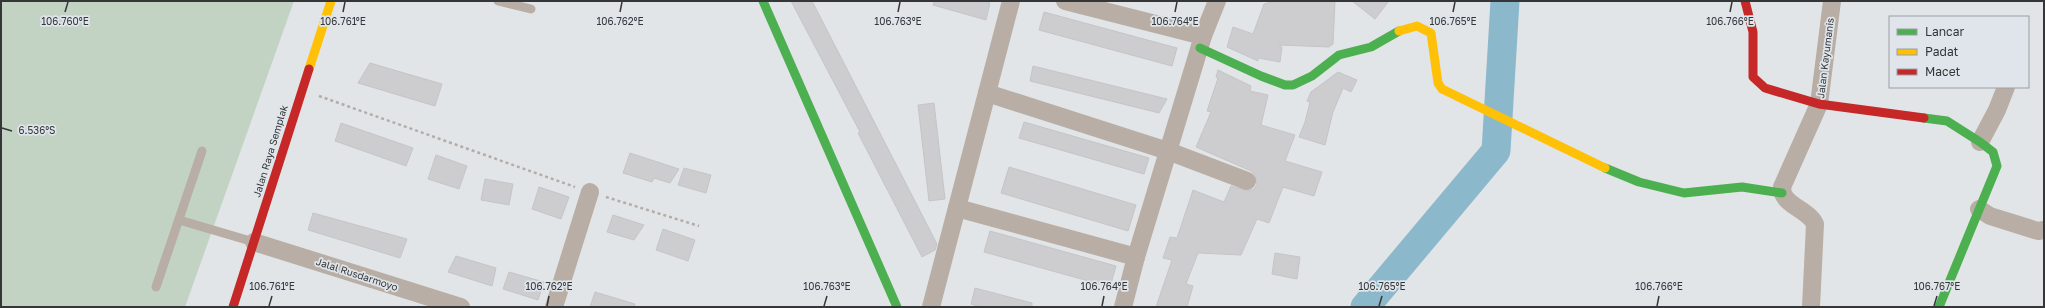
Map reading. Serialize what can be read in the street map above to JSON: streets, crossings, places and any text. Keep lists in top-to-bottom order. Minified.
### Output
{"streets":{"street":["Jalan Kayumanis","Jalan Raya Semplak","Jalal Rusdarmoyo"]},"crossings":[["Jalan Raya Semplak","Jalal Rusdarmoyo"]],"legend":["Lancar","Padat","Macet"],"coordinates":["106.760°E","106.761°E","106.762°E","106.763°E","106.764°E","106.765°E","106.766°E","6.536°S","106.767°E"]}
